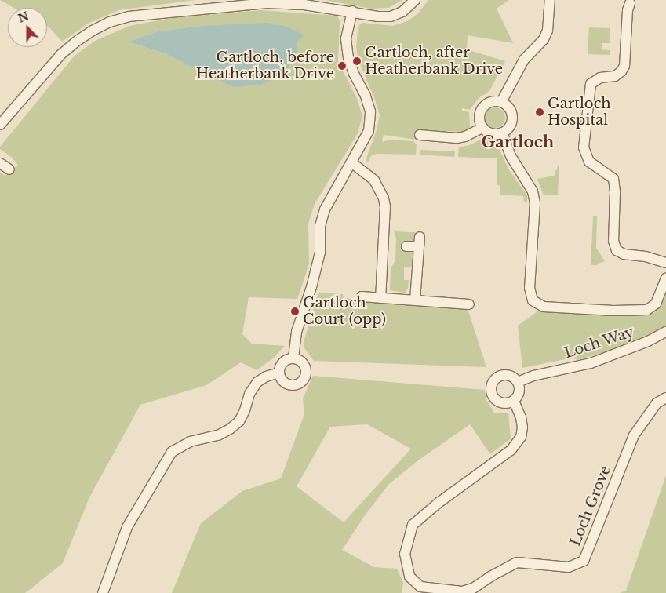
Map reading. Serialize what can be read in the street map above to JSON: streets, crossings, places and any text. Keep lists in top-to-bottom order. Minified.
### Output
{"streets":{"street":["Loch Way","Loch Grove"]},"crossings":[["Loch Way","Loch Grove"]],"districts":["Gartloch"],"places":["Gartloch, after Heatherbank Drive","Gartloch, before Heatherbank Drive","Gartloch Hospital","Gartloch Court (opp)"],"north":"top"}
